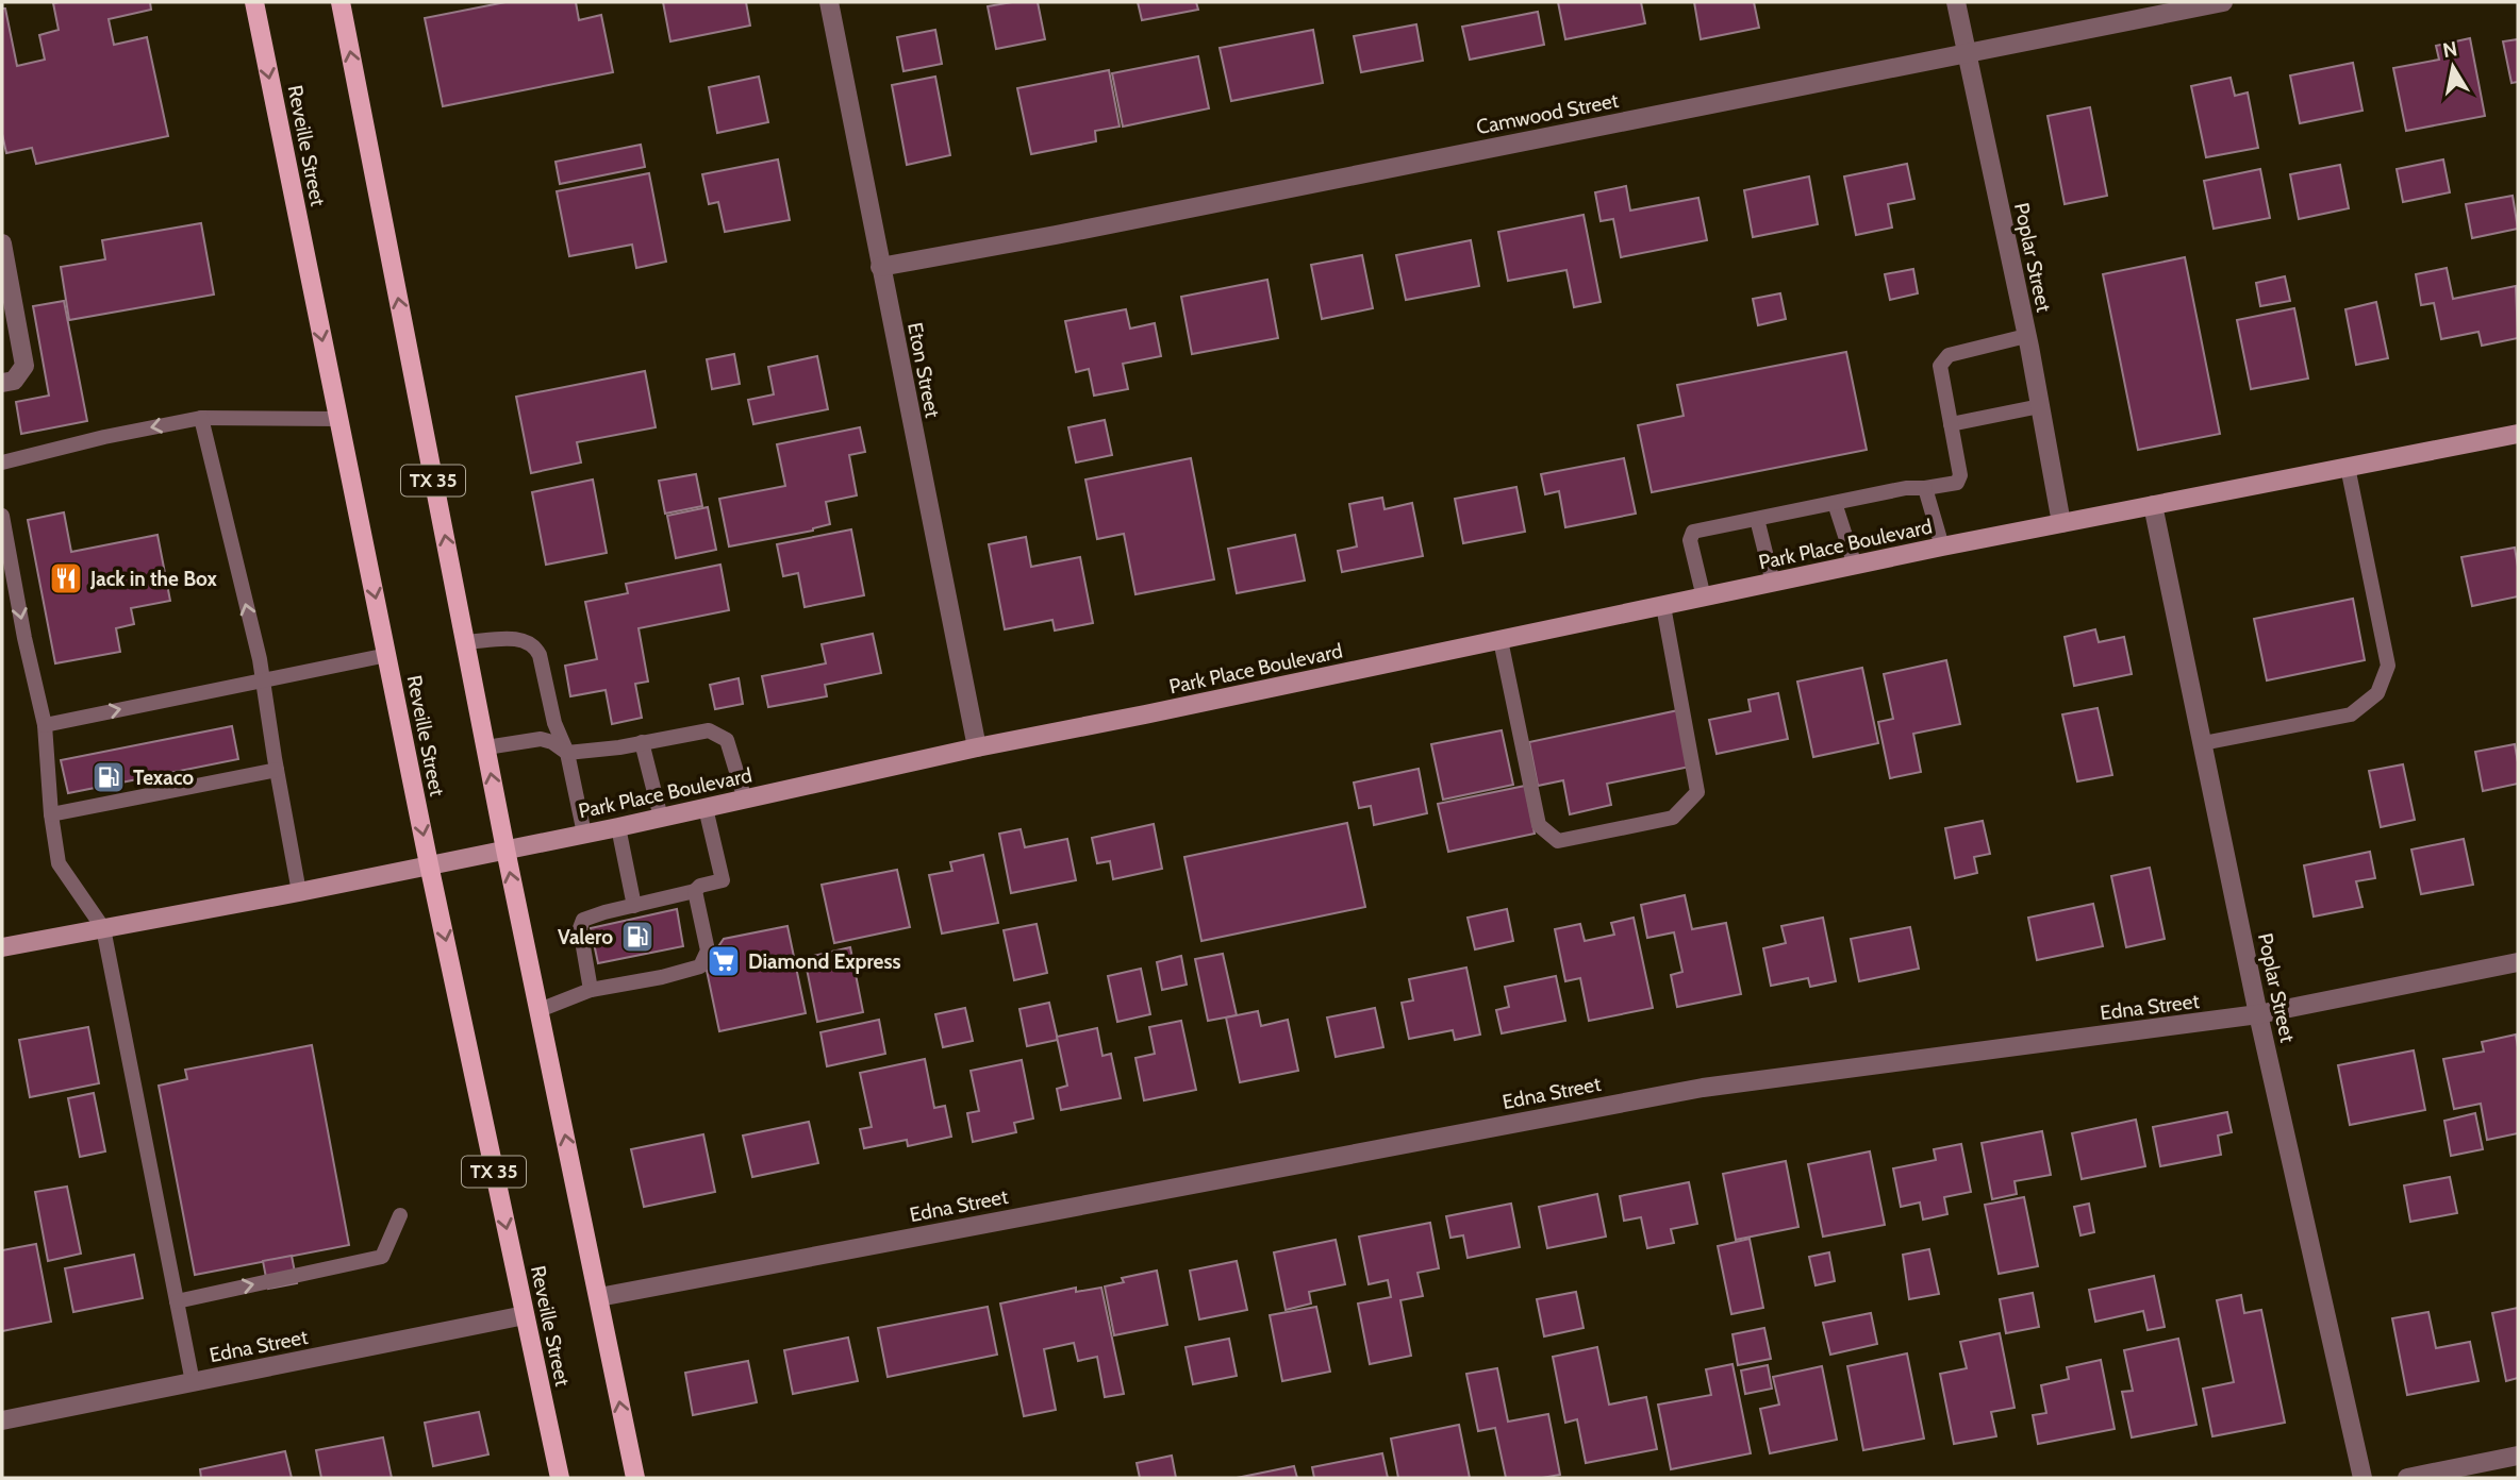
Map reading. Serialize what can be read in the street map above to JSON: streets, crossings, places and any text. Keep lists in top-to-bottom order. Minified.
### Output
{"streets":{"main road":["Reveille Street","TX 35","Park Place Boulevard"],"street":["Camwood Street","Poplar Street","Eton Street","Edna Street"]},"crossings":[["Camwood Street","Poplar Street"],["Camwood Street","Eton Street"],["Reveille Street","Park Place Boulevard"],["Reveille Street","Edna Street"],["Poplar Street","Park Place Boulevard"],["Poplar Street","Edna Street"],["Eton Street","Park Place Boulevard"],["TX 35","Park Place Boulevard"],["TX 35","Edna Street"]],"places":{"restaurant":["Jack in the Box"],"fuel station":["Texaco","Valero"],"supermarket":["Diamond Express"]},"north":"top"}
